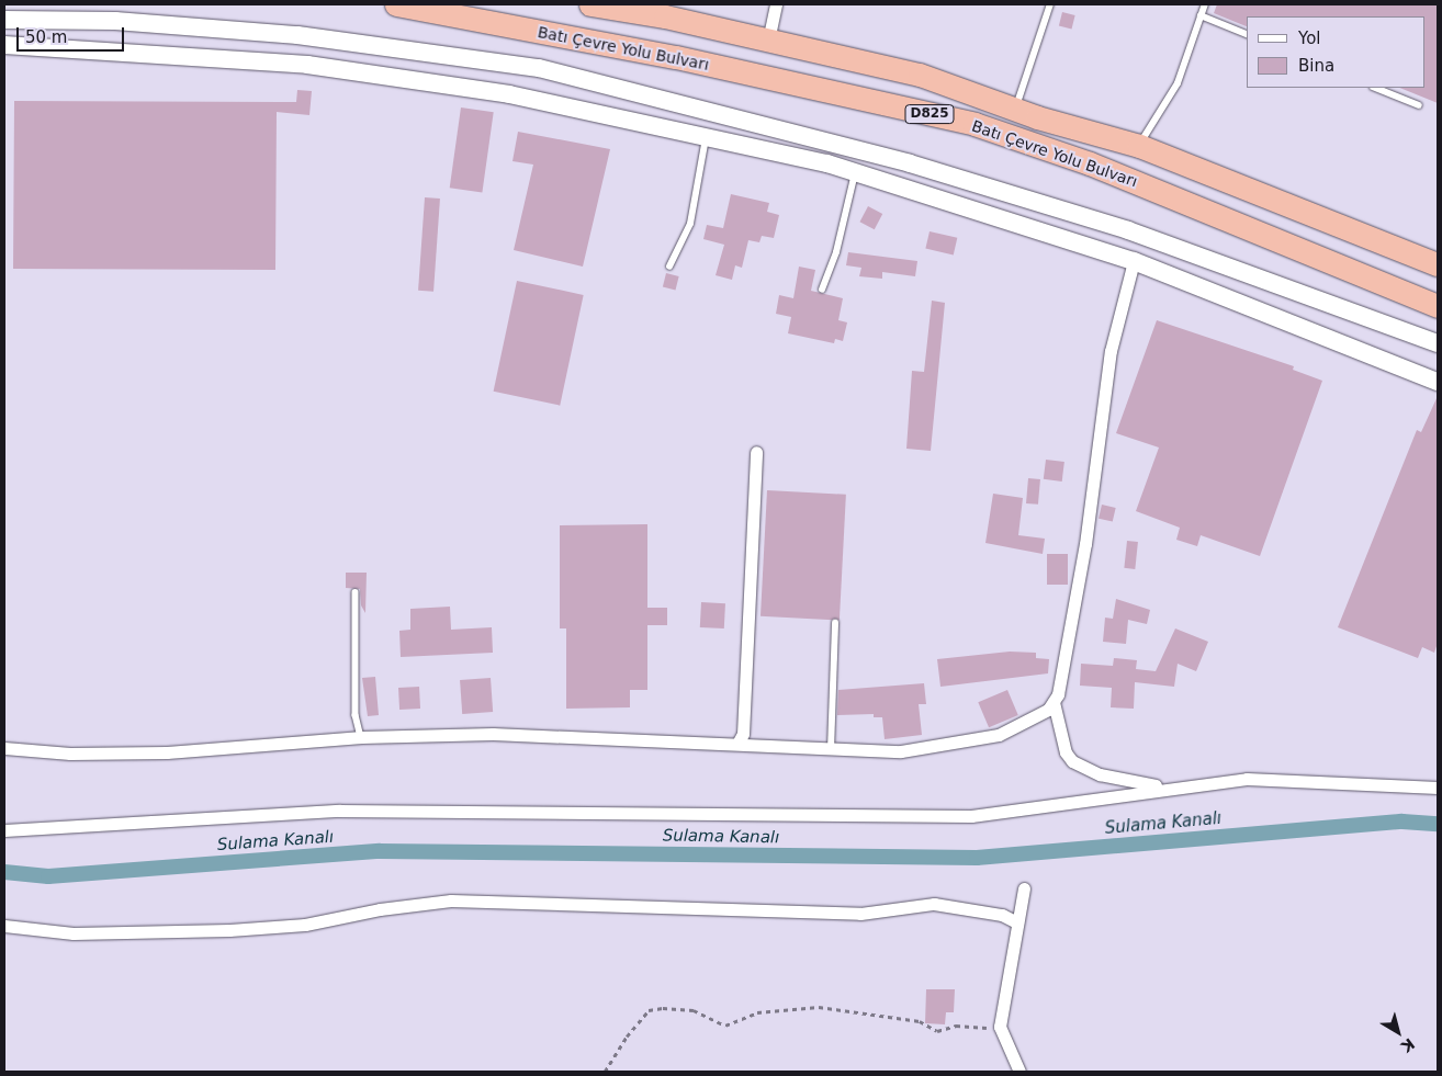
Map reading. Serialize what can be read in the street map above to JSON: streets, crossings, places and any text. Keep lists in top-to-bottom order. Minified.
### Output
{"streets":{"highway":["Batı Çevre Yolu Bulvarı","D825"]},"water":["Sulama Kanalı"],"legend":["Yol","Bina"],"scale_bar":"50 m","north":"bottom right"}
